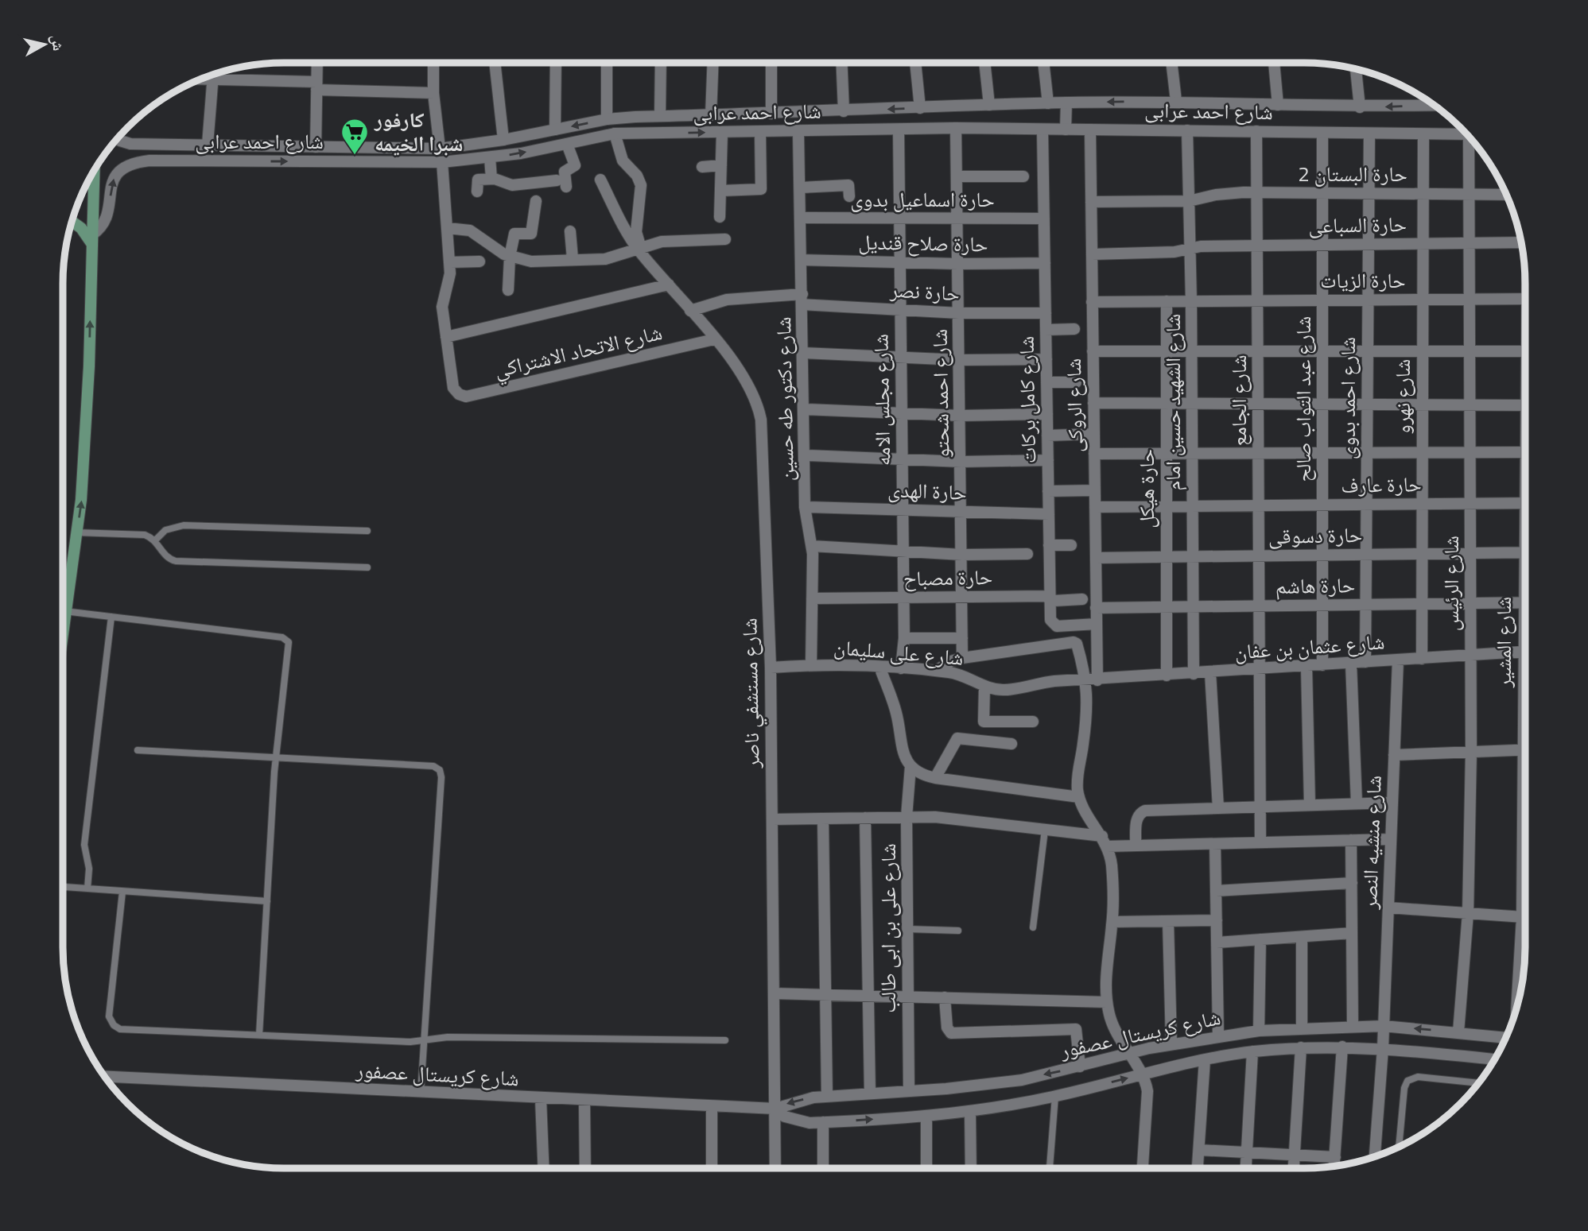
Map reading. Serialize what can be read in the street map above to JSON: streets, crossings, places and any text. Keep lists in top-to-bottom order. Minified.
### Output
{"streets":{"street":["شارع احمد عرابى","حارة البستان 2","حارة اسماعيل بدوى","حارة السباعى","حارة صلاح قنديل","حارة الزيات","حارة نصر","شارع الاتحاد الاشتراكي","شارع احمد شحتو","شارع نهرو","شارع احمد بدوى","شارع دكتور طه حسين","شارع عبد التواب صالح","شارع مجلس الامه","شارع كامل بركات","شارع الجامع","شارع الشهيد حسين امام","شارع الروكى","حارة عارف","حارة هيكل","حارة الهدى","حارة دسوقى","حارة مصباح","شارع الرئيس","حارة هاشم","شارع المشير","شارع عثمان بن عفان","شارع على سليمان","شارع مستشفي ناصر","شارع منشيه النصر","شارع على بن ابى طالب","شارع كريستال عصفور"]},"crossings":[["شارع احمد عرابى","شارع احمد شحتو"],["شارع احمد عرابى","شارع نهرو"],["شارع احمد عرابى","شارع احمد بدوى"],["شارع احمد عرابى","شارع دكتور طه حسين"],["شارع احمد عرابى","شارع عبد التواب صالح"],["شارع احمد عرابى","شارع مجلس الامه"],["شارع احمد عرابى","شارع كامل بركات"],["شارع احمد عرابى","شارع الجامع"],["شارع احمد عرابى","شارع الشهيد حسين امام"],["شارع احمد عرابى","شارع الروكى"],["حارة البستان 2","شارع نهرو"],["حارة البستان 2","شارع احمد بدوى"],["حارة البستان 2","شارع عبد التواب صالح"],["حارة البستان 2","شارع الجامع"],["حارة البستان 2","شارع الشهيد حسين امام"],["حارة البستان 2","شارع الروكى"],["حارة البستان 2","شارع الرئيس"],["حارة اسماعيل بدوى","شارع احمد شحتو"],["حارة اسماعيل بدوى","شارع دكتور طه حسين"],["حارة اسماعيل بدوى","شارع مجلس الامه"],["حارة اسماعيل بدوى","شارع كامل بركات"],["حارة السباعى","شارع نهرو"],["حارة السباعى","شارع احمد بدوى"],["حارة السباعى","شارع عبد التواب صالح"],["حارة السباعى","شارع الجامع"],["حارة السباعى","شارع الشهيد حسين امام"],["حارة السباعى","شارع الروكى"],["حارة السباعى","شارع الرئيس"],["حارة صلاح قنديل","شارع احمد شحتو"],["حارة صلاح قنديل","شارع دكتور طه حسين"],["حارة صلاح قنديل","شارع مجلس الامه"],["حارة صلاح قنديل","شارع كامل بركات"],["حارة الزيات","شارع نهرو"],["حارة الزيات","شارع احمد بدوى"],["حارة الزيات","شارع عبد التواب صالح"],["حارة الزيات","شارع الجامع"],["حارة الزيات","شارع الشهيد حسين امام"],["حارة الزيات","شارع الروكى"],["حارة الزيات","حارة هيكل"],["حارة الزيات","شارع الرئيس"],["حارة نصر","شارع احمد شحتو"],["حارة نصر","شارع دكتور طه حسين"],["حارة نصر","شارع مجلس الامه"],["حارة نصر","شارع كامل بركات"],["حارة نصر","شارع مستشفي ناصر"],["شارع الاتحاد الاشتراكي","شارع مستشفي ناصر"],["شارع احمد شحتو","حارة الهدى"],["شارع احمد شحتو","حارة مصباح"],["شارع نهرو","حارة عارف"],["شارع نهرو","حارة دسوقى"],["شارع نهرو","حارة هاشم"],["شارع نهرو","شارع عثمان بن عفان"],["شارع احمد بدوى","حارة عارف"],["شارع احمد بدوى","حارة دسوقى"],["شارع احمد بدوى","حارة هاشم"],["شارع احمد بدوى","شارع عثمان بن عفان"],["شارع دكتور طه حسين","حارة الهدى"],["شارع دكتور طه حسين","حارة مصباح"],["شارع دكتور طه حسين","شارع على سليمان"],["شارع عبد التواب صالح","حارة عارف"],["شارع عبد التواب صالح","حارة دسوقى"],["شارع عبد التواب صالح","حارة هاشم"],["شارع عبد التواب صالح","شارع عثمان بن عفان"],["شارع مجلس الامه","حارة الهدى"],["شارع مجلس الامه","حارة مصباح"],["شارع مجلس الامه","شارع على سليمان"],["شارع كامل بركات","شارع الروكى"],["شارع كامل بركات","حارة الهدى"],["شارع كامل بركات","حارة مصباح"],["شارع الجامع","حارة عارف"],["شارع الجامع","حارة دسوقى"],["شارع الجامع","حارة هاشم"],["شارع الجامع","شارع عثمان بن عفان"],["شارع الشهيد حسين امام","حارة عارف"],["شارع الشهيد حسين امام","حارة دسوقى"],["شارع الشهيد حسين امام","حارة هاشم"],["شارع الشهيد حسين امام","شارع عثمان بن عفان"],["شارع الروكى","حارة عارف"],["شارع الروكى","حارة دسوقى"],["شارع الروكى","حارة هاشم"],["شارع الروكى","شارع عثمان بن عفان"],["شارع الروكى","شارع على سليمان"],["حارة عارف","حارة هيكل"],["حارة عارف","شارع الرئيس"],["حارة هيكل","حارة دسوقى"],["حارة هيكل","حارة هاشم"],["حارة هيكل","شارع عثمان بن عفان"],["حارة دسوقى","شارع الرئيس"],["شارع الرئيس","حارة هاشم"],["شارع الرئيس","شارع عثمان بن عفان"],["شارع الرئيس","شارع كريستال عصفور"],["شارع المشير","شارع عثمان بن عفان"],["شارع عثمان بن عفان","شارع على سليمان"],["شارع عثمان بن عفان","شارع منشيه النصر"],["شارع على سليمان","شارع مستشفي ناصر"],["شارع مستشفي ناصر","شارع كريستال عصفور"],["شارع منشيه النصر","شارع كريستال عصفور"],["شارع على بن ابى طالب","شارع كريستال عصفور"]],"places":{"supermarket":["كارفور شبرا الخيمه"]},"north":"right"}
